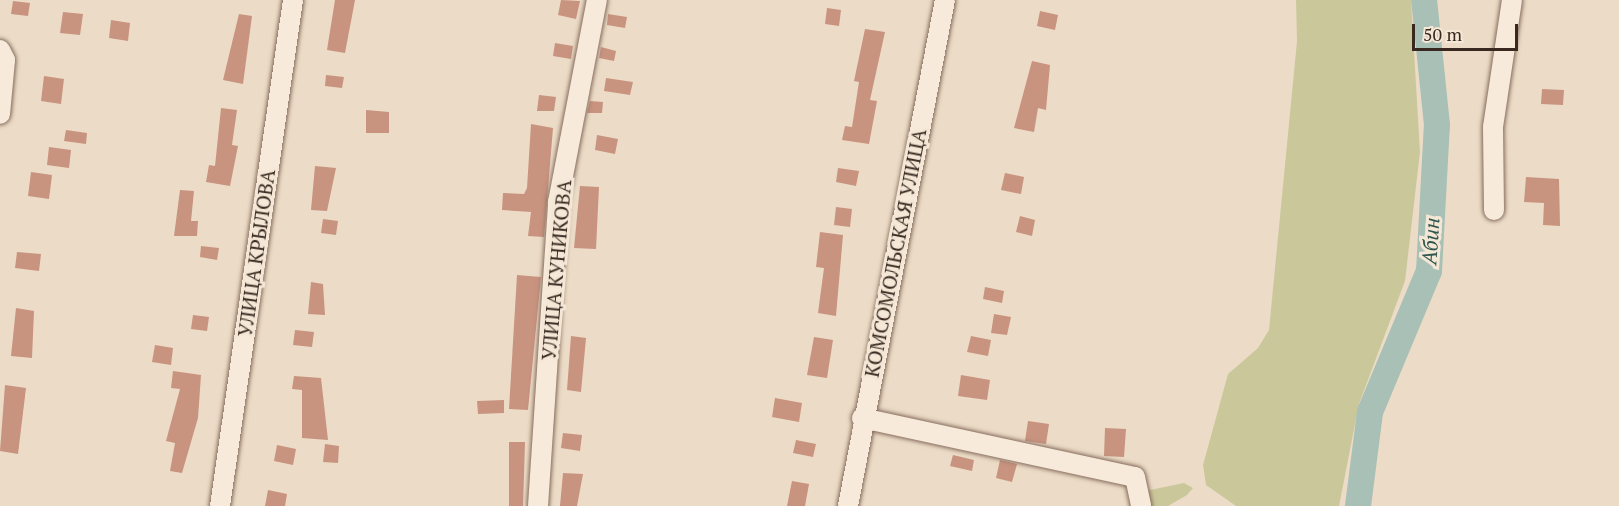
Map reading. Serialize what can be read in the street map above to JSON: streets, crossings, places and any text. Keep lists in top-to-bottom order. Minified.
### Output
{"streets":{"street":["УЛИЦА КРЫЛОВА","КОМСОМОЛЬСКАЯ УЛИЦА","УЛИЦА КУНИКОВА"]},"water":["Абин"],"scale_bar":"50 m"}
